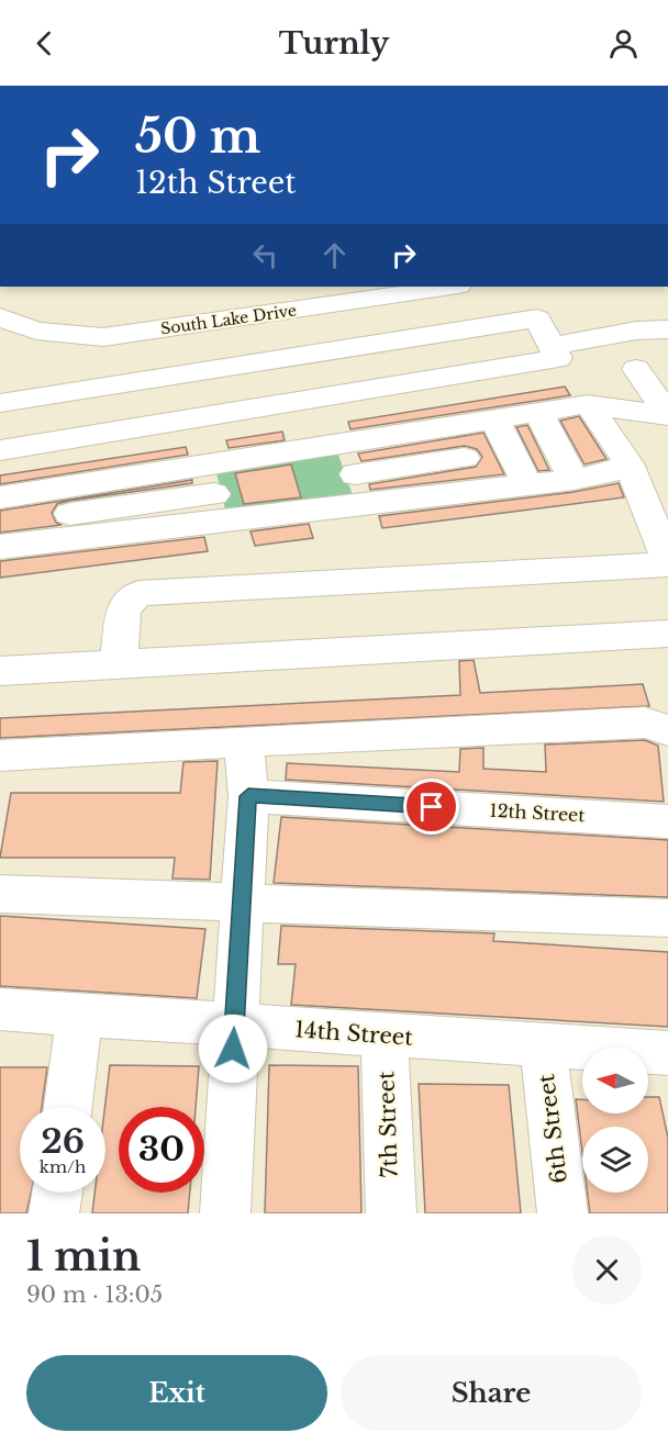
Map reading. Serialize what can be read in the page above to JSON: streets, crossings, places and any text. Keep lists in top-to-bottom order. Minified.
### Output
{"streets":{"street":["South Lake Drive","12th Street","14th Street","7th Street","6th Street"]},"crossings":[["14th Street","7th Street"],["14th Street","6th Street"]],"north":"left","page":{"header":"Turnly","turn":["50 m","12th Street"],"speed":"26 km/h","limit":"30","heading":["1 min","90 m · 13:05"],"buttons":["Exit","Share"]}}
